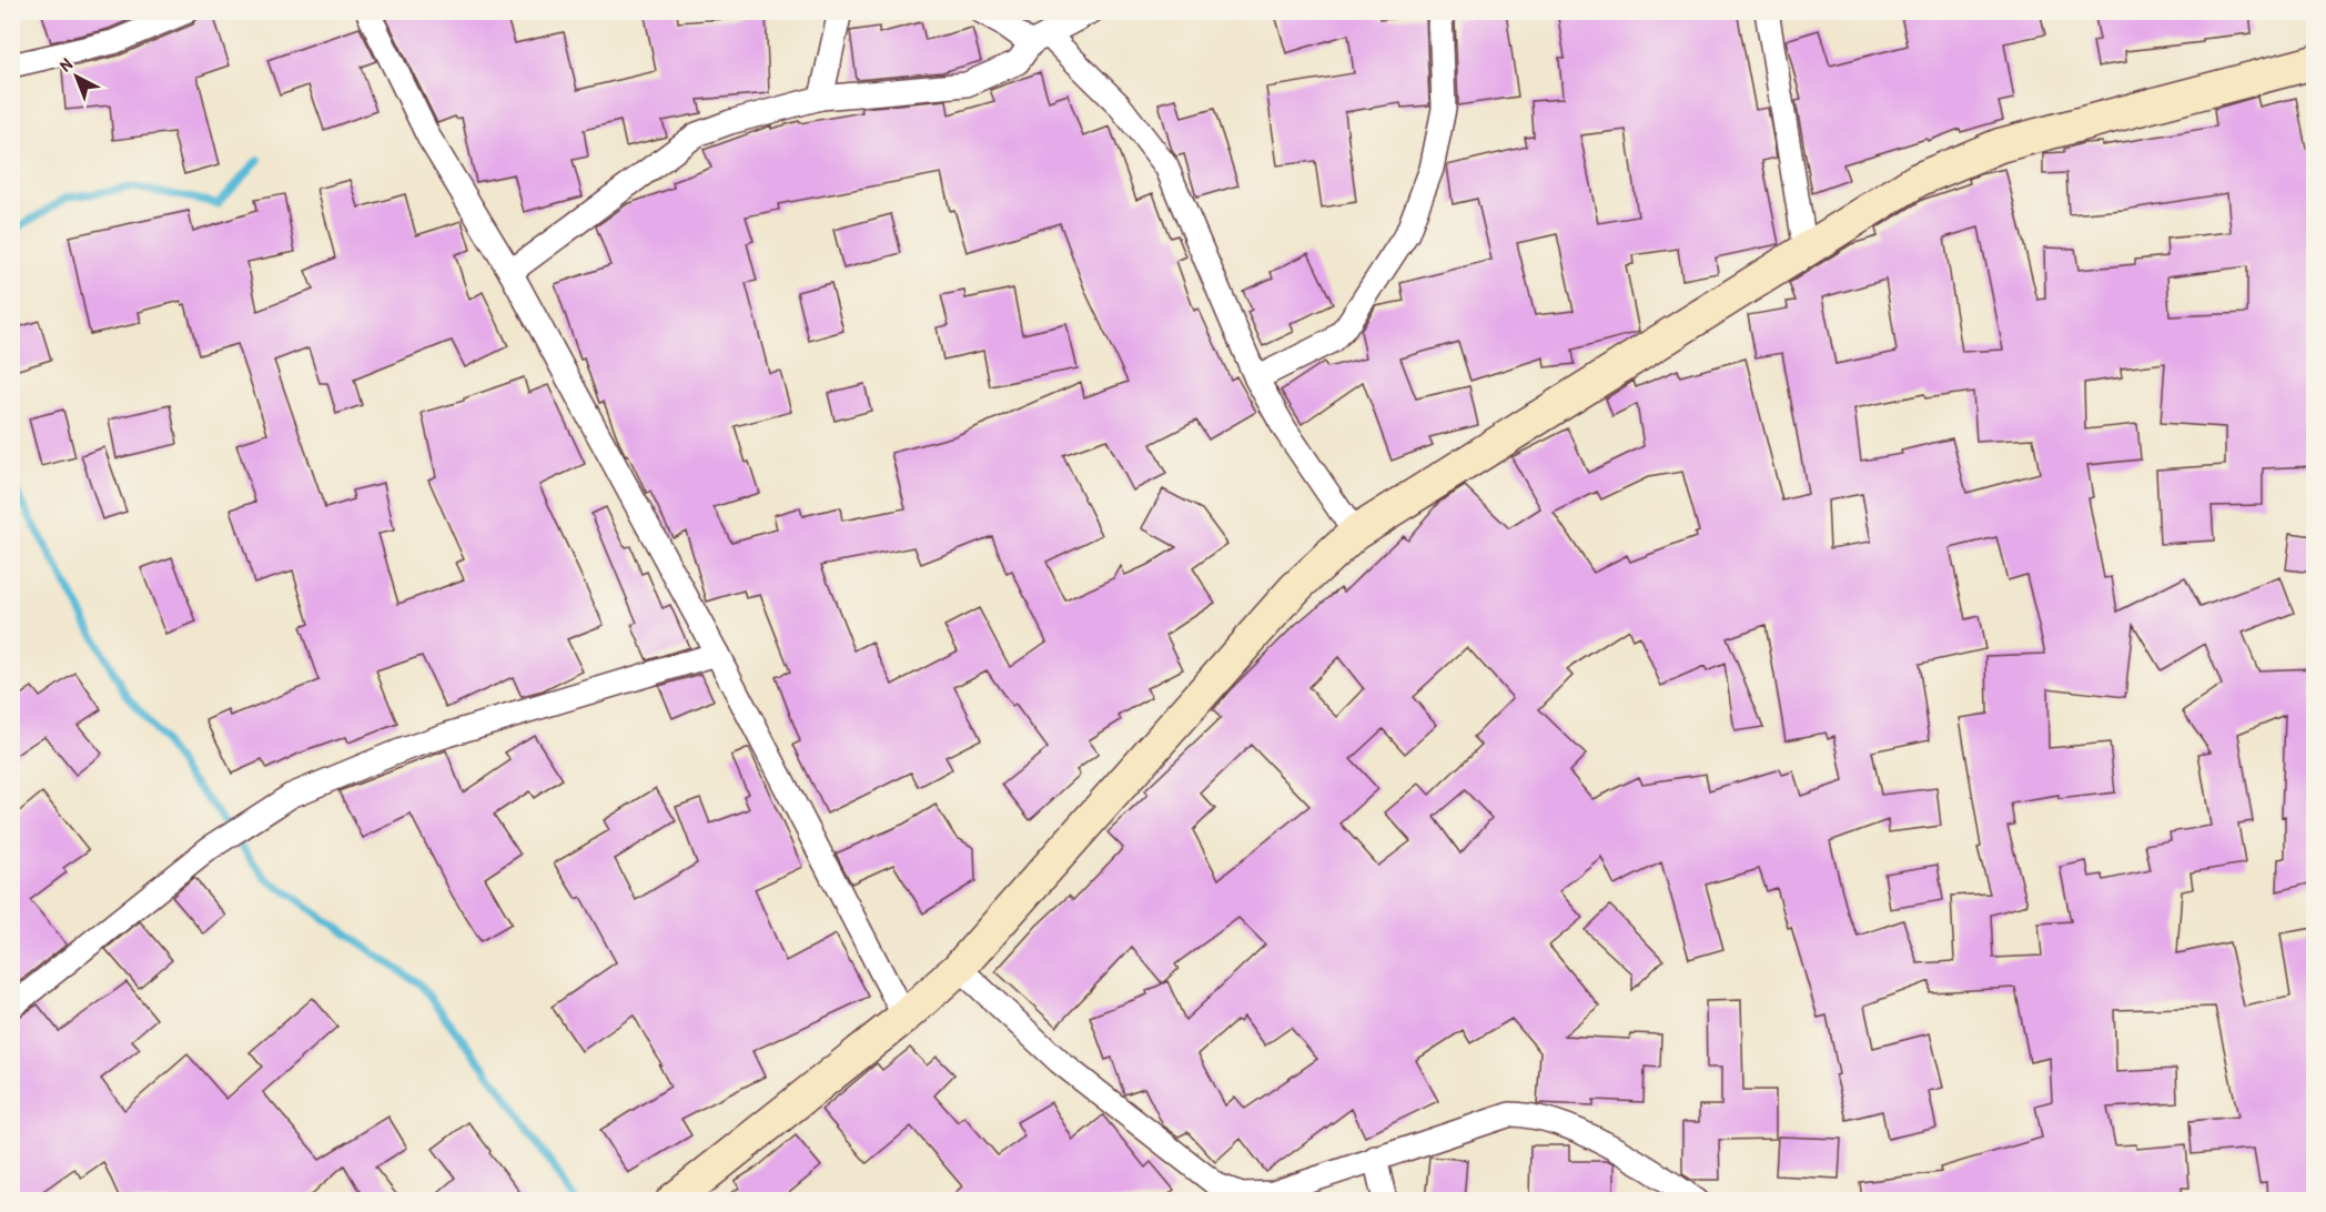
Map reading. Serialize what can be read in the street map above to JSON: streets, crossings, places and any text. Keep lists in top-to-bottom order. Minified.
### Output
{"north":"top left"}
